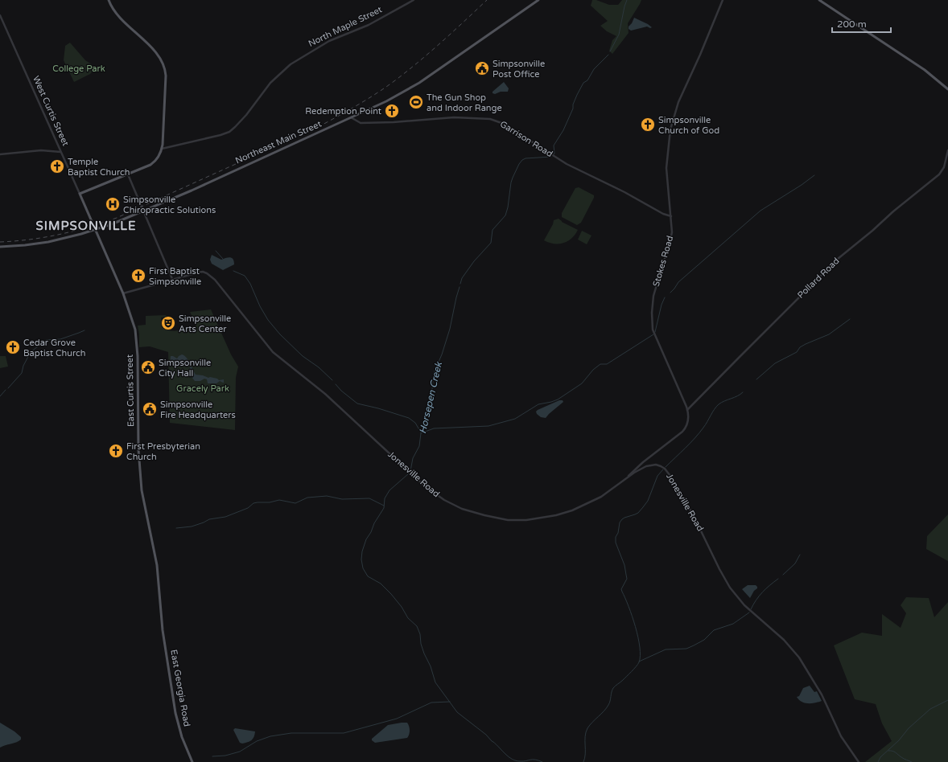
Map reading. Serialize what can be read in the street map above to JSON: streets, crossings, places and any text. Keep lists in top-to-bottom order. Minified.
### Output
{"streets":{"main road":["West Curtis Street","Northeast Main Street","East Curtis Street","East Georgia Road"],"street":["North Maple Street","Garrison Road","Stokes Road","Pollard Road","Jonesville Road"]},"crossings":[["West Curtis Street","Northeast Main Street"],["West Curtis Street","East Curtis Street"],["Garrison Road","Northeast Main Street"],["Garrison Road","Stokes Road"],["Northeast Main Street","East Curtis Street"],["Stokes Road","Pollard Road"],["Stokes Road","Jonesville Road"],["East Curtis Street","Jonesville Road"],["East Curtis Street","East Georgia Road"]],"districts":["SIMPSONVILLE"],"water":["Horsepen Creek"],"parks":["College Park","Gracely Park"],"places":{"public building":["Simpsonville Post Office","Simpsonville City Hall","Simpsonville Fire Headquarters"],"sports":["The Gun Shop and Indoor Range"],"church":["Redemption Point","Simpsonville Church of God","Temple Baptist Church","First Baptist Simpsonville","Cedar Grove Baptist Church","First Presbyterian Church"],"hospital":["Simpsonville Chiropractic Solutions"],"theatre":["Simpsonville Arts Center"]},"scale_bar":"200 m"}
